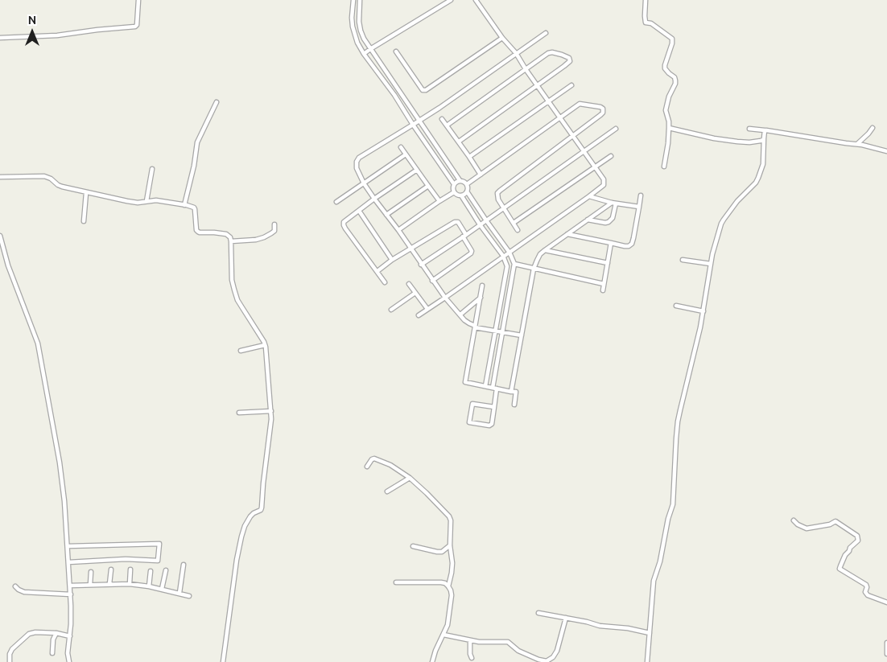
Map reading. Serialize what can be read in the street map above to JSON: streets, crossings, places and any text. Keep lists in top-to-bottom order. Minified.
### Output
{"north":"top"}
